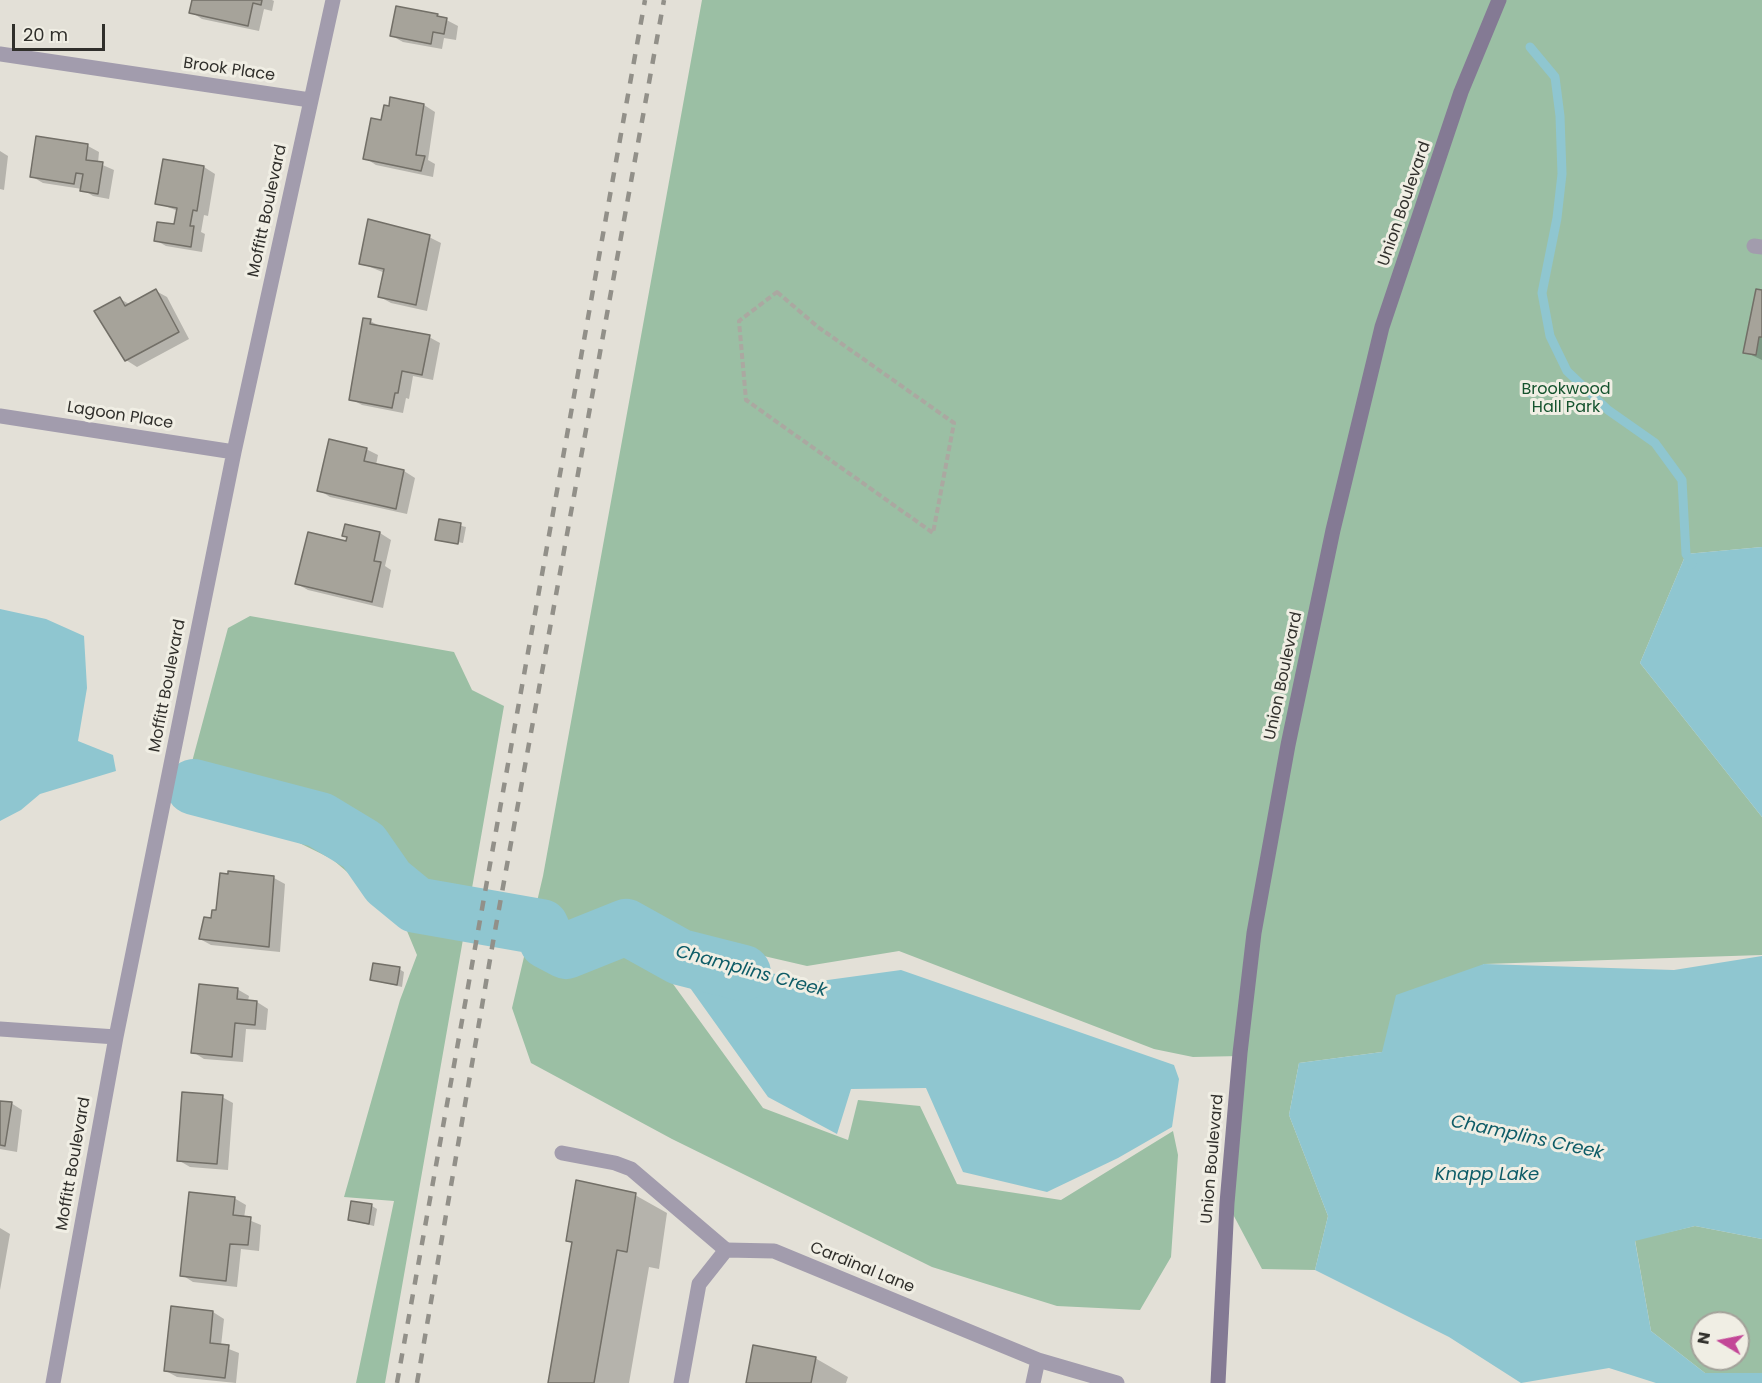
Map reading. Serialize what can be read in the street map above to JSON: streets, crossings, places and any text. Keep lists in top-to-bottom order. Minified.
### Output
{"streets":{"main road":["Union Boulevard"],"street":["Brook Place","Moffitt Boulevard","Lagoon Place","Cardinal Lane"]},"crossings":[["Brook Place","Moffitt Boulevard"],["Moffitt Boulevard","Lagoon Place"]],"water":["Champlins Creek","Knapp Lake"],"parks":["Brookwood Hall Park"],"scale_bar":"20 m","north":"left"}
